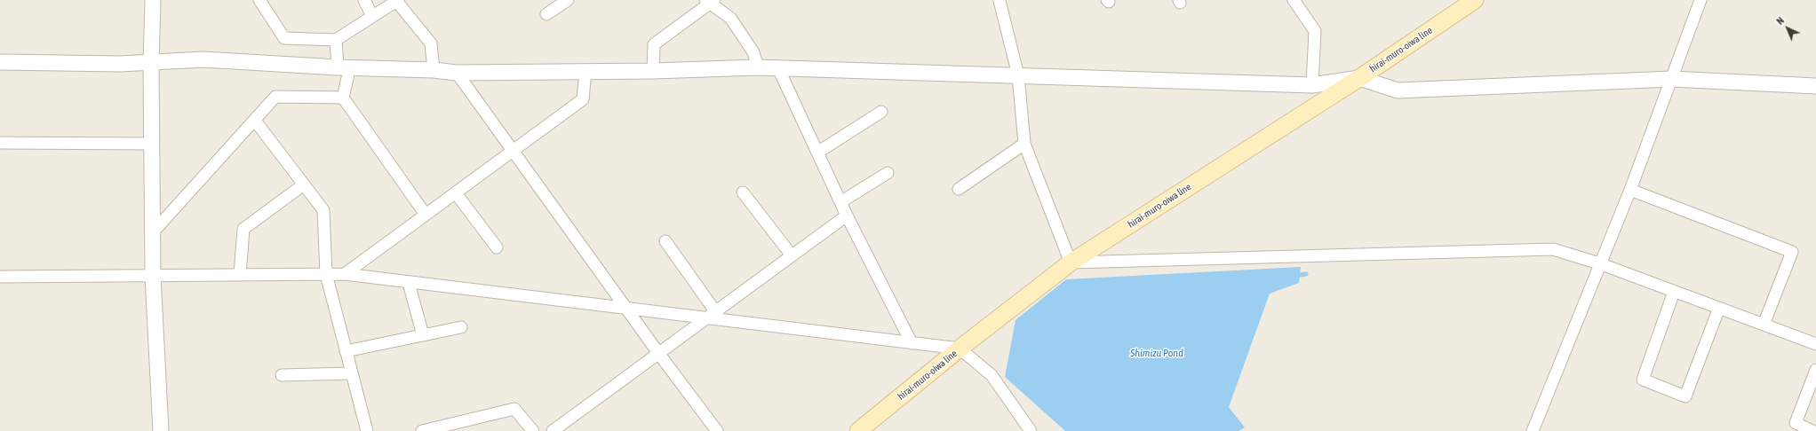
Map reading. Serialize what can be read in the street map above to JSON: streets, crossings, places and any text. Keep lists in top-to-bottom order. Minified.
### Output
{"streets":{"main road":["hirai-muro-oiwa line"]},"water":["Shimizu Pond"],"north":"top left"}
